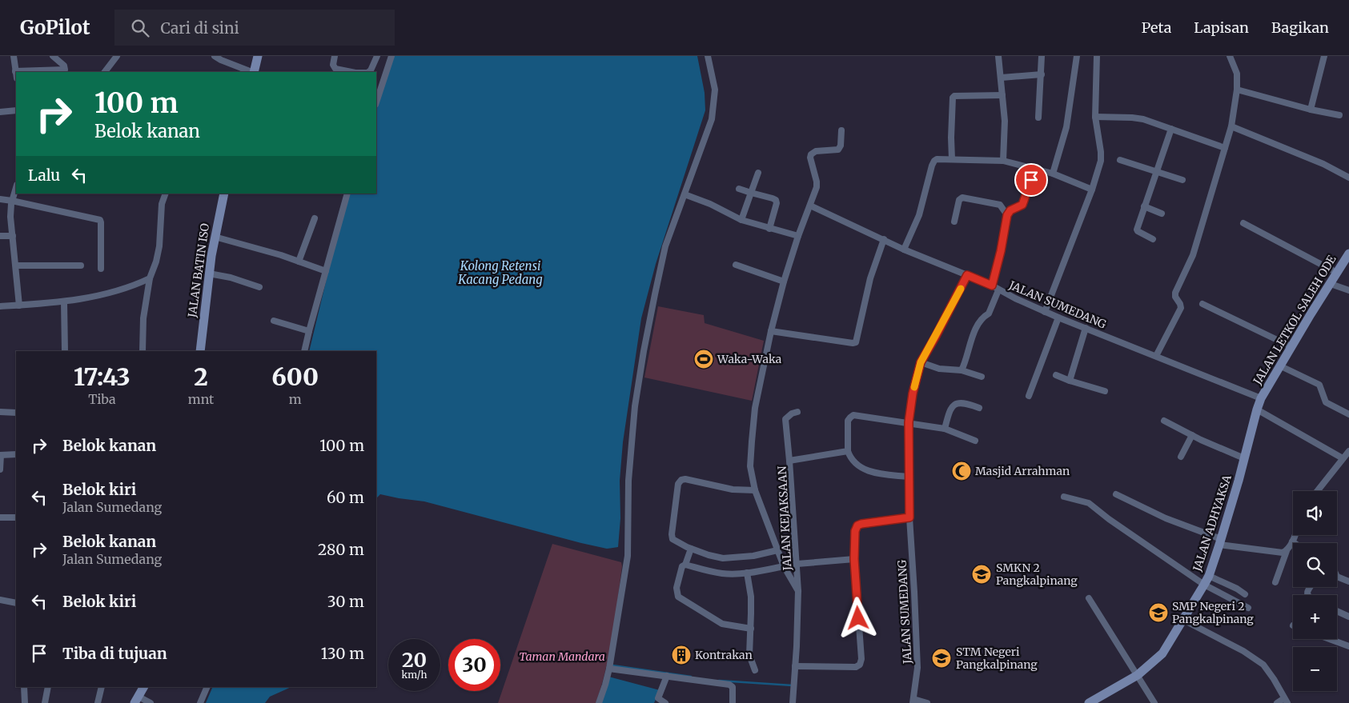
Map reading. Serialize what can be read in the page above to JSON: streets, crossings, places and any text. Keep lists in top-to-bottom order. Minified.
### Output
{"streets":{"street":["JALAN BATIN ISO","JALAN SUMEDANG","JALAN LETKOL SALEH ODE","JALAN KEJAKSAAN","JALAN ADHYAKSA"]},"crossings":[["JALAN SUMEDANG","JALAN LETKOL SALEH ODE"],["JALAN SUMEDANG","JALAN ADHYAKSA"],["JALAN LETKOL SALEH ODE","JALAN ADHYAKSA"]],"water":["Kolong Retensi Kacang Pedang"],"parks":["Taman Mandara"],"places":{"sports":["Waka-Waka"],"mosque":["Masjid Arrahman"],"school or university":["SMKN 2 Pangkalpinang","SMP Negeri 2 Pangkalpinang","STM Negeri Pangkalpinang"],"building":["Kontrakan"]},"page":{"header":"GoPilot","search":"Cari di sini","nav":["Peta","Lapisan","Bagikan"],"turn":["100 m","Belok kanan"],"then":"Lalu","eta":["17:43","Tiba","2","mnt","600","m"],"list":[{"name":"Belok kanan","value":"100 m"},{"name":"Belok kiri","note":"Jalan Sumedang","value":"60 m"},{"name":"Belok kanan","note":"Jalan Sumedang","value":"280 m"},{"name":"Belok kiri","value":"30 m"},{"name":"Tiba di tujuan","value":"130 m"}],"map_buttons":["+","−"],"speed":"20 km/h","limit":"30"}}
